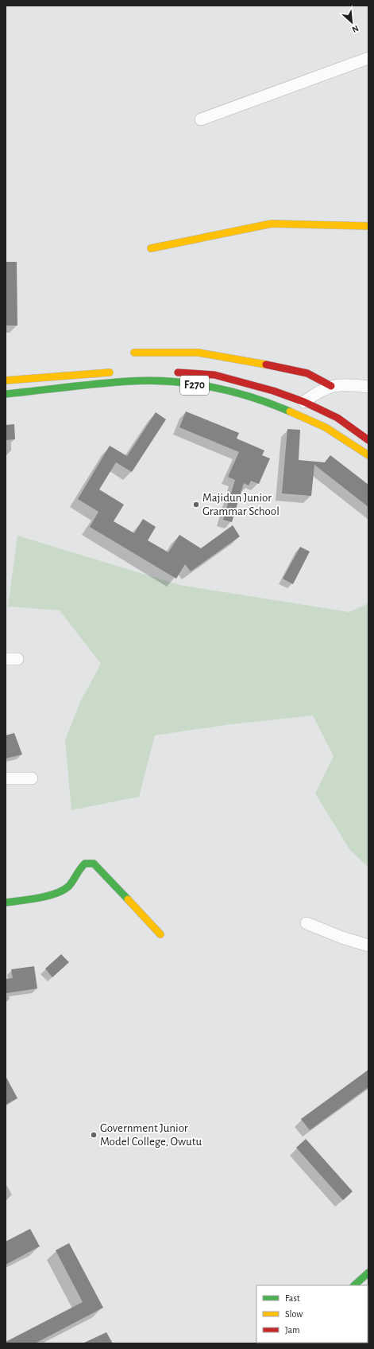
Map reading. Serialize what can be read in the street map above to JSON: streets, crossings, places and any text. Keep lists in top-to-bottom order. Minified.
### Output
{"streets":{"main road":["F270"]},"places":["Majidun Junior Grammar School","Government Junior Model College, Owutu"],"legend":["Fast","Slow","Jam"],"north":"bottom right"}
